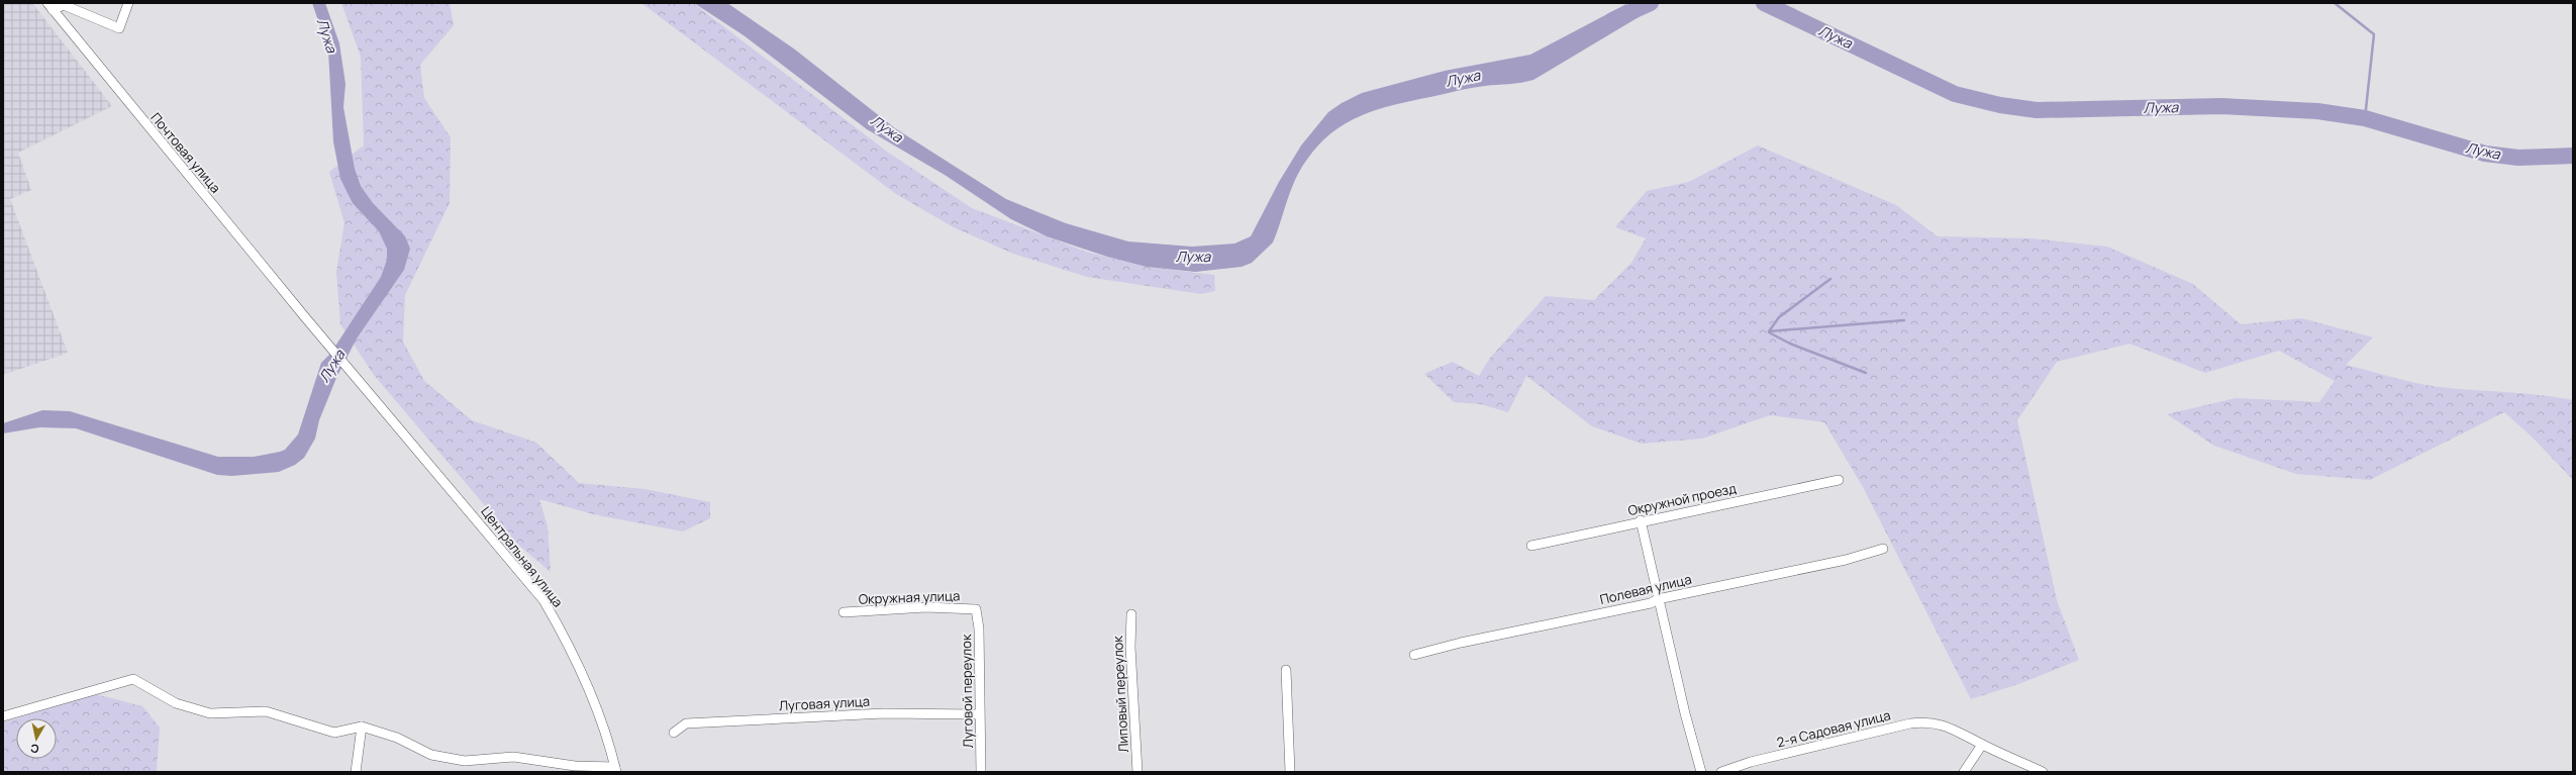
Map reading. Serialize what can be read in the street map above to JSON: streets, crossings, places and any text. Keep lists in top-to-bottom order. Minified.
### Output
{"streets":{"street":["Почтовая улица","Окружной проезд","Центральная улица","Полевая улица","Окружная улица","Луговой переулок","Липовый переулок","Луговая улица","2-я Садовая улица"]},"crossings":[["Почтовая улица","Центральная улица"],["Окружная улица","Луговой переулок"],["Луговой переулок","Луговая улица"]],"water":["Лужа"],"north":"bottom"}
